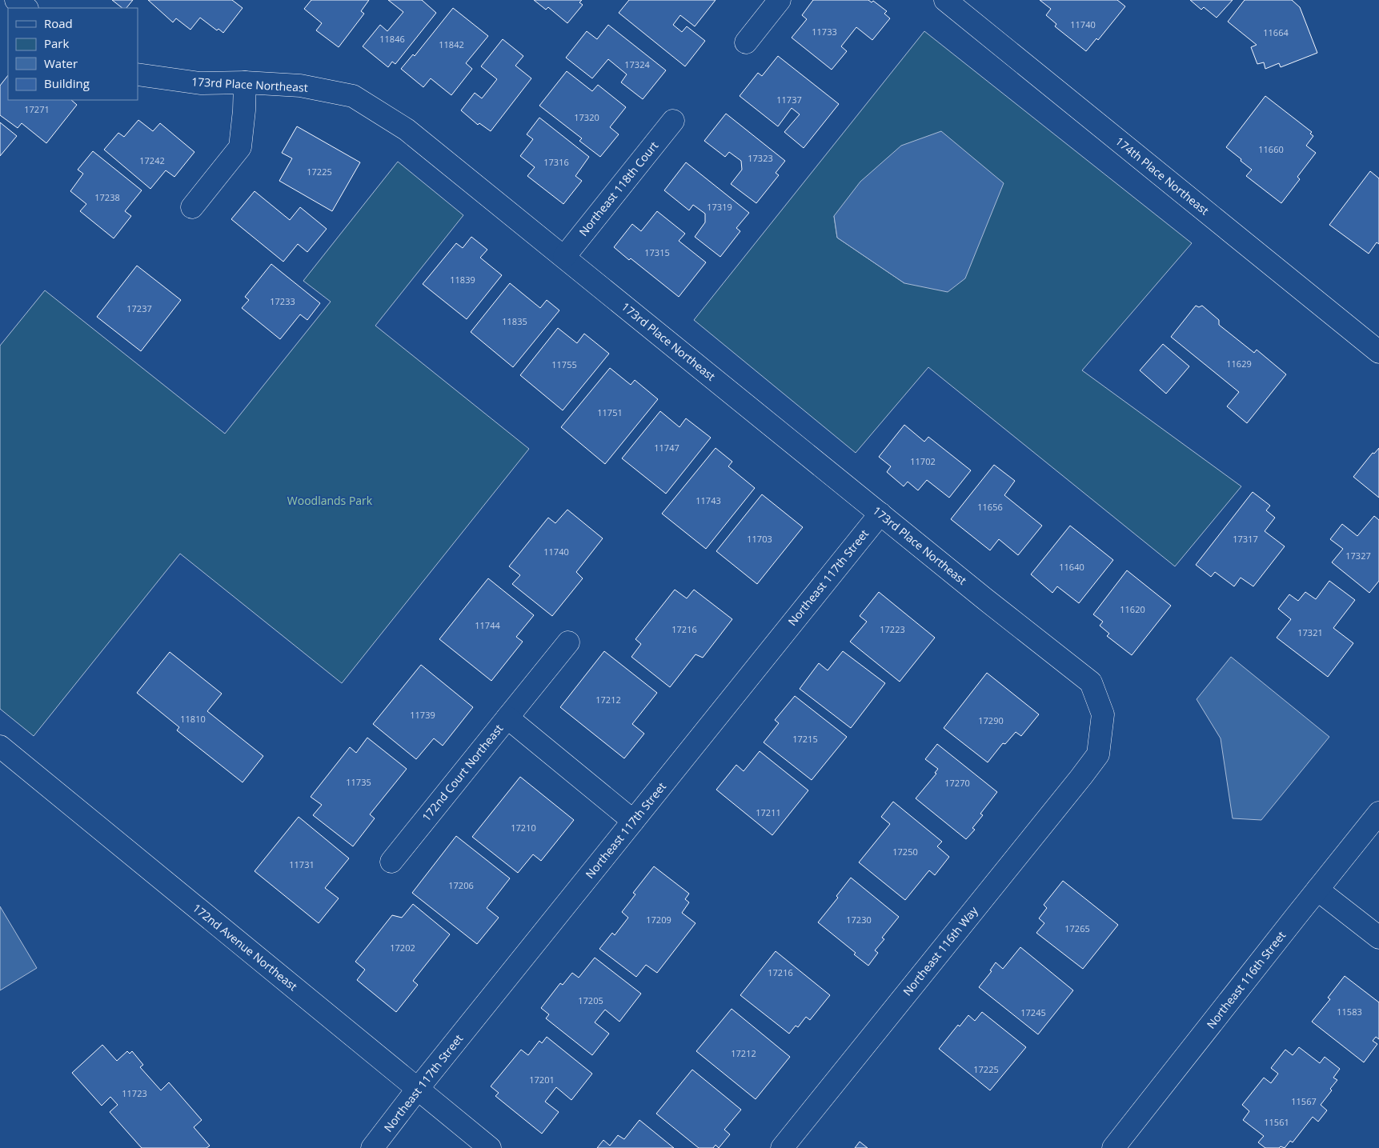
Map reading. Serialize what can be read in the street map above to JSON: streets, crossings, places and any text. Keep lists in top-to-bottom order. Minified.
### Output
{"streets":{"street":["173rd Place Northeast","174th Place Northeast","Northeast 118th Court","Northeast 117th Street","172nd Court Northeast","172nd Avenue Northeast","Northeast 116th Way","Northeast 116th Street"]},"crossings":[["173rd Place Northeast","Northeast 118th Court"],["173rd Place Northeast","Northeast 117th Street"],["173rd Place Northeast","Northeast 116th Way"],["Northeast 117th Street","172nd Court Northeast"],["Northeast 117th Street","172nd Avenue Northeast"]],"parks":["Woodlands Park"],"house_numbers":["11740","11733","11664","11846","11842","17324","11737","17271","17320","11660","17323","17242","17316","17225","17238","17319","17315","11839","17233","17237","11835","11629","11755","11751","11747","11702","11743","11656","11703","17317","11740","17327","11640","11620","11744","17216","17223","17321","17212","11739","11810","17290","17215","11735","17270","17211","17210","17250","11731","17206","17209","17230","17265","17202","17216","17205","11583","17245","17212","17225","17201","11723","11567","11561"],"legend":["Road","Park","Water","Building"]}
